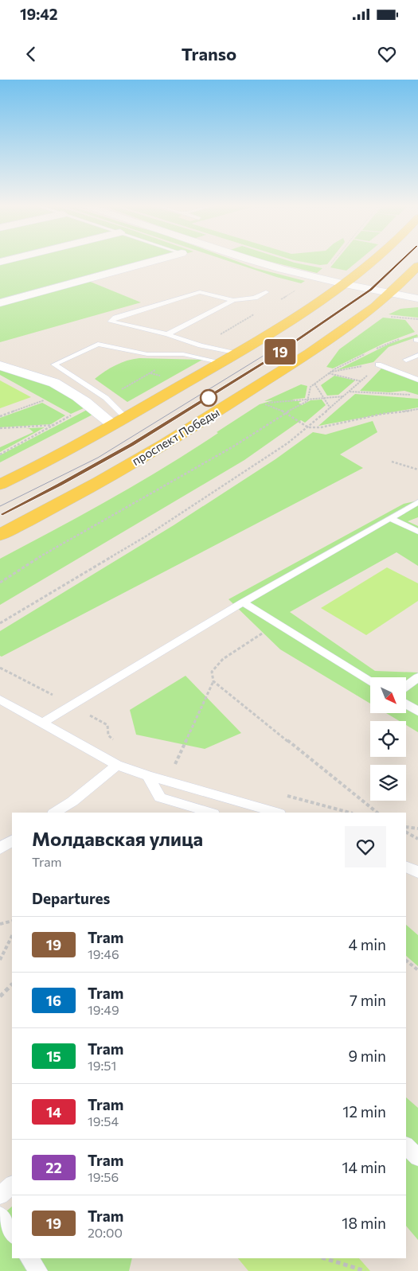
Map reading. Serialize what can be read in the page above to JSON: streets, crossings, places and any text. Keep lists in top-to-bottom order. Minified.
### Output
{"streets":{"main road":["проспект Победы"]},"lines":["tram line 19"],"north":"bottom right","page":{"status":"19:42","header":"Transo","on_map":"19","heading":[["Молдавская улица","Tram"],"Departures"],"list":[{"mark":"19","name":"Tram","note":"19:46","value":"4 min"},{"mark":"16","name":"Tram","note":"19:49","value":"7 min"},{"mark":"15","name":"Tram","note":"19:51","value":"9 min"},{"mark":"14","name":"Tram","note":"19:54","value":"12 min"},{"mark":"22","name":"Tram","note":"19:56","value":"14 min"},{"mark":"19","name":"Tram","note":"20:00","value":"18 min"}]}}
